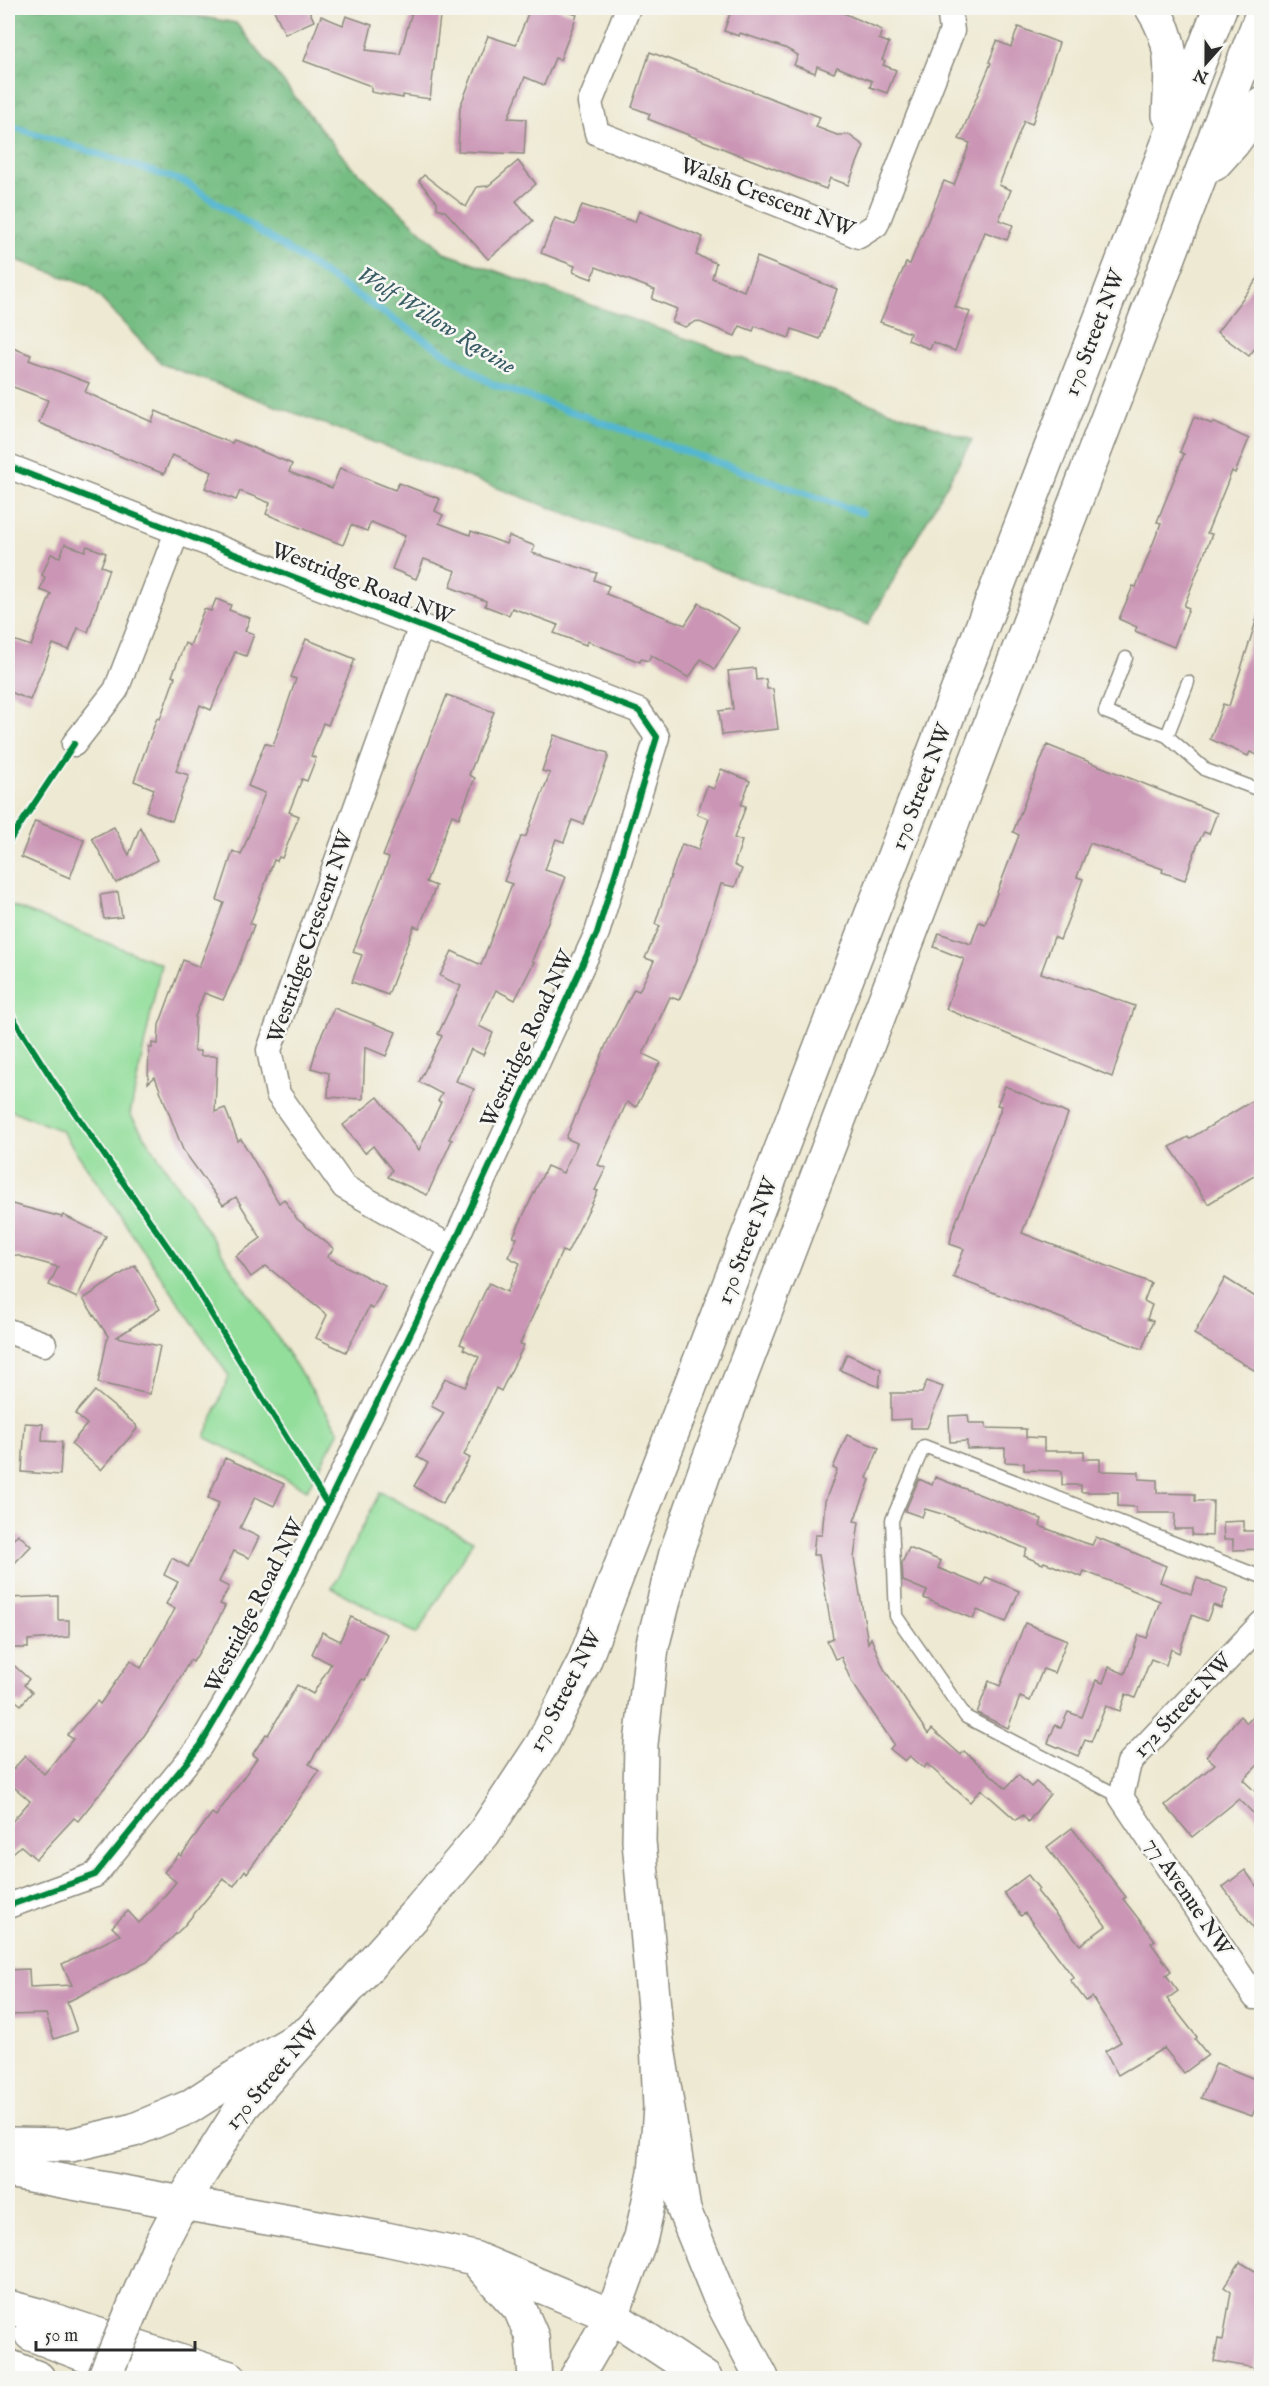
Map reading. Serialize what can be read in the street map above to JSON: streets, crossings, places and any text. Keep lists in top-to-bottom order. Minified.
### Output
{"streets":{"main road":["170 Street NW"],"street":["Walsh Crescent NW","Westridge Road NW","Westridge Crescent NW","172 Street NW","77 Avenue NW"]},"crossings":[["Westridge Road NW","Westridge Crescent NW"],["172 Street NW","77 Avenue NW"]],"water":["Wolf Willow Ravine"],"scale_bar":"50 m","north":"bottom"}
